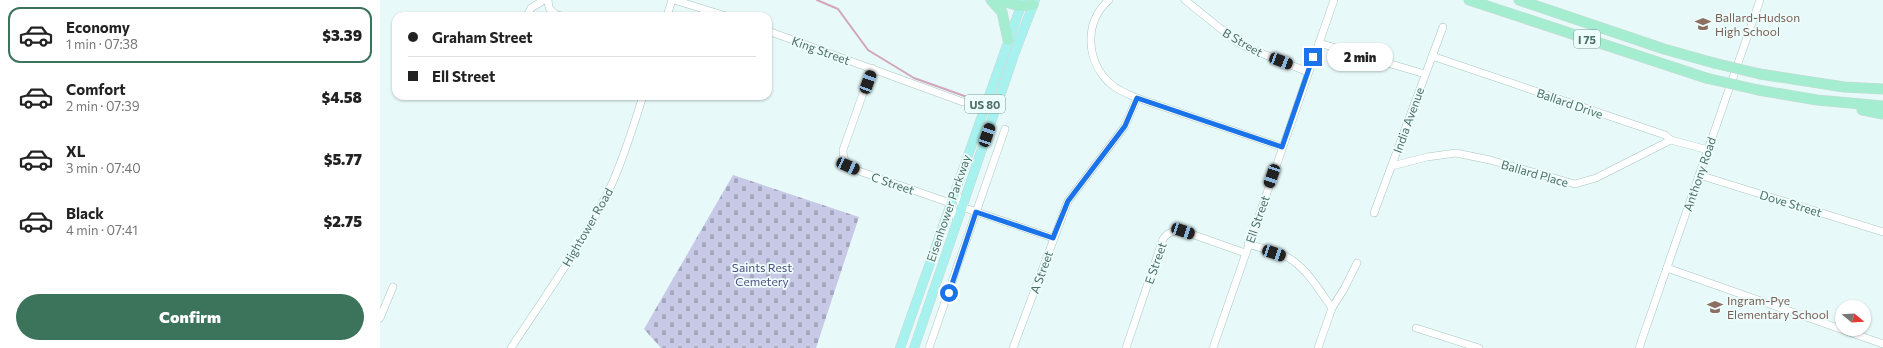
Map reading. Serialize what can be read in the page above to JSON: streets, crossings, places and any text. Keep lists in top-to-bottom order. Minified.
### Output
{"streets":{"highway":["I 75"],"main road":["US 80","Eisenhower Parkway"],"street":["B Street","King Street","Ballard Drive","India Avenue","Ballard Place","Anthony Road","C Street","Dove Street","Ell Street","Hightower Road","E Street","A Street"]},"crossings":[["B Street","Ell Street"],["King Street","C Street"],["Ballard Drive","India Avenue"],["Ballard Drive","Ballard Place"],["Ballard Drive","Anthony Road"],["India Avenue","Ballard Place"],["Anthony Road","Dove Street"],["C Street","Eisenhower Parkway"],["Ell Street","E Street"]],"parks":["Saints Rest Cemetery"],"places":{"school or university":["Ballard-Hudson High School","Ingram-Pye Elementary School"]},"north":"right","page":{"list":[{"name":"Economy","note":"1 min · 07:38","value":"$3.39"},{"name":"Comfort","note":"2 min · 07:39","value":"$4.58"},{"name":"XL","note":"3 min · 07:40","value":"$5.77"},{"name":"Black","note":"4 min · 07:41","value":"$2.75"}],"banner":["Graham Street","Ell Street"],"bubble":"2 min","buttons":"Confirm"}}
